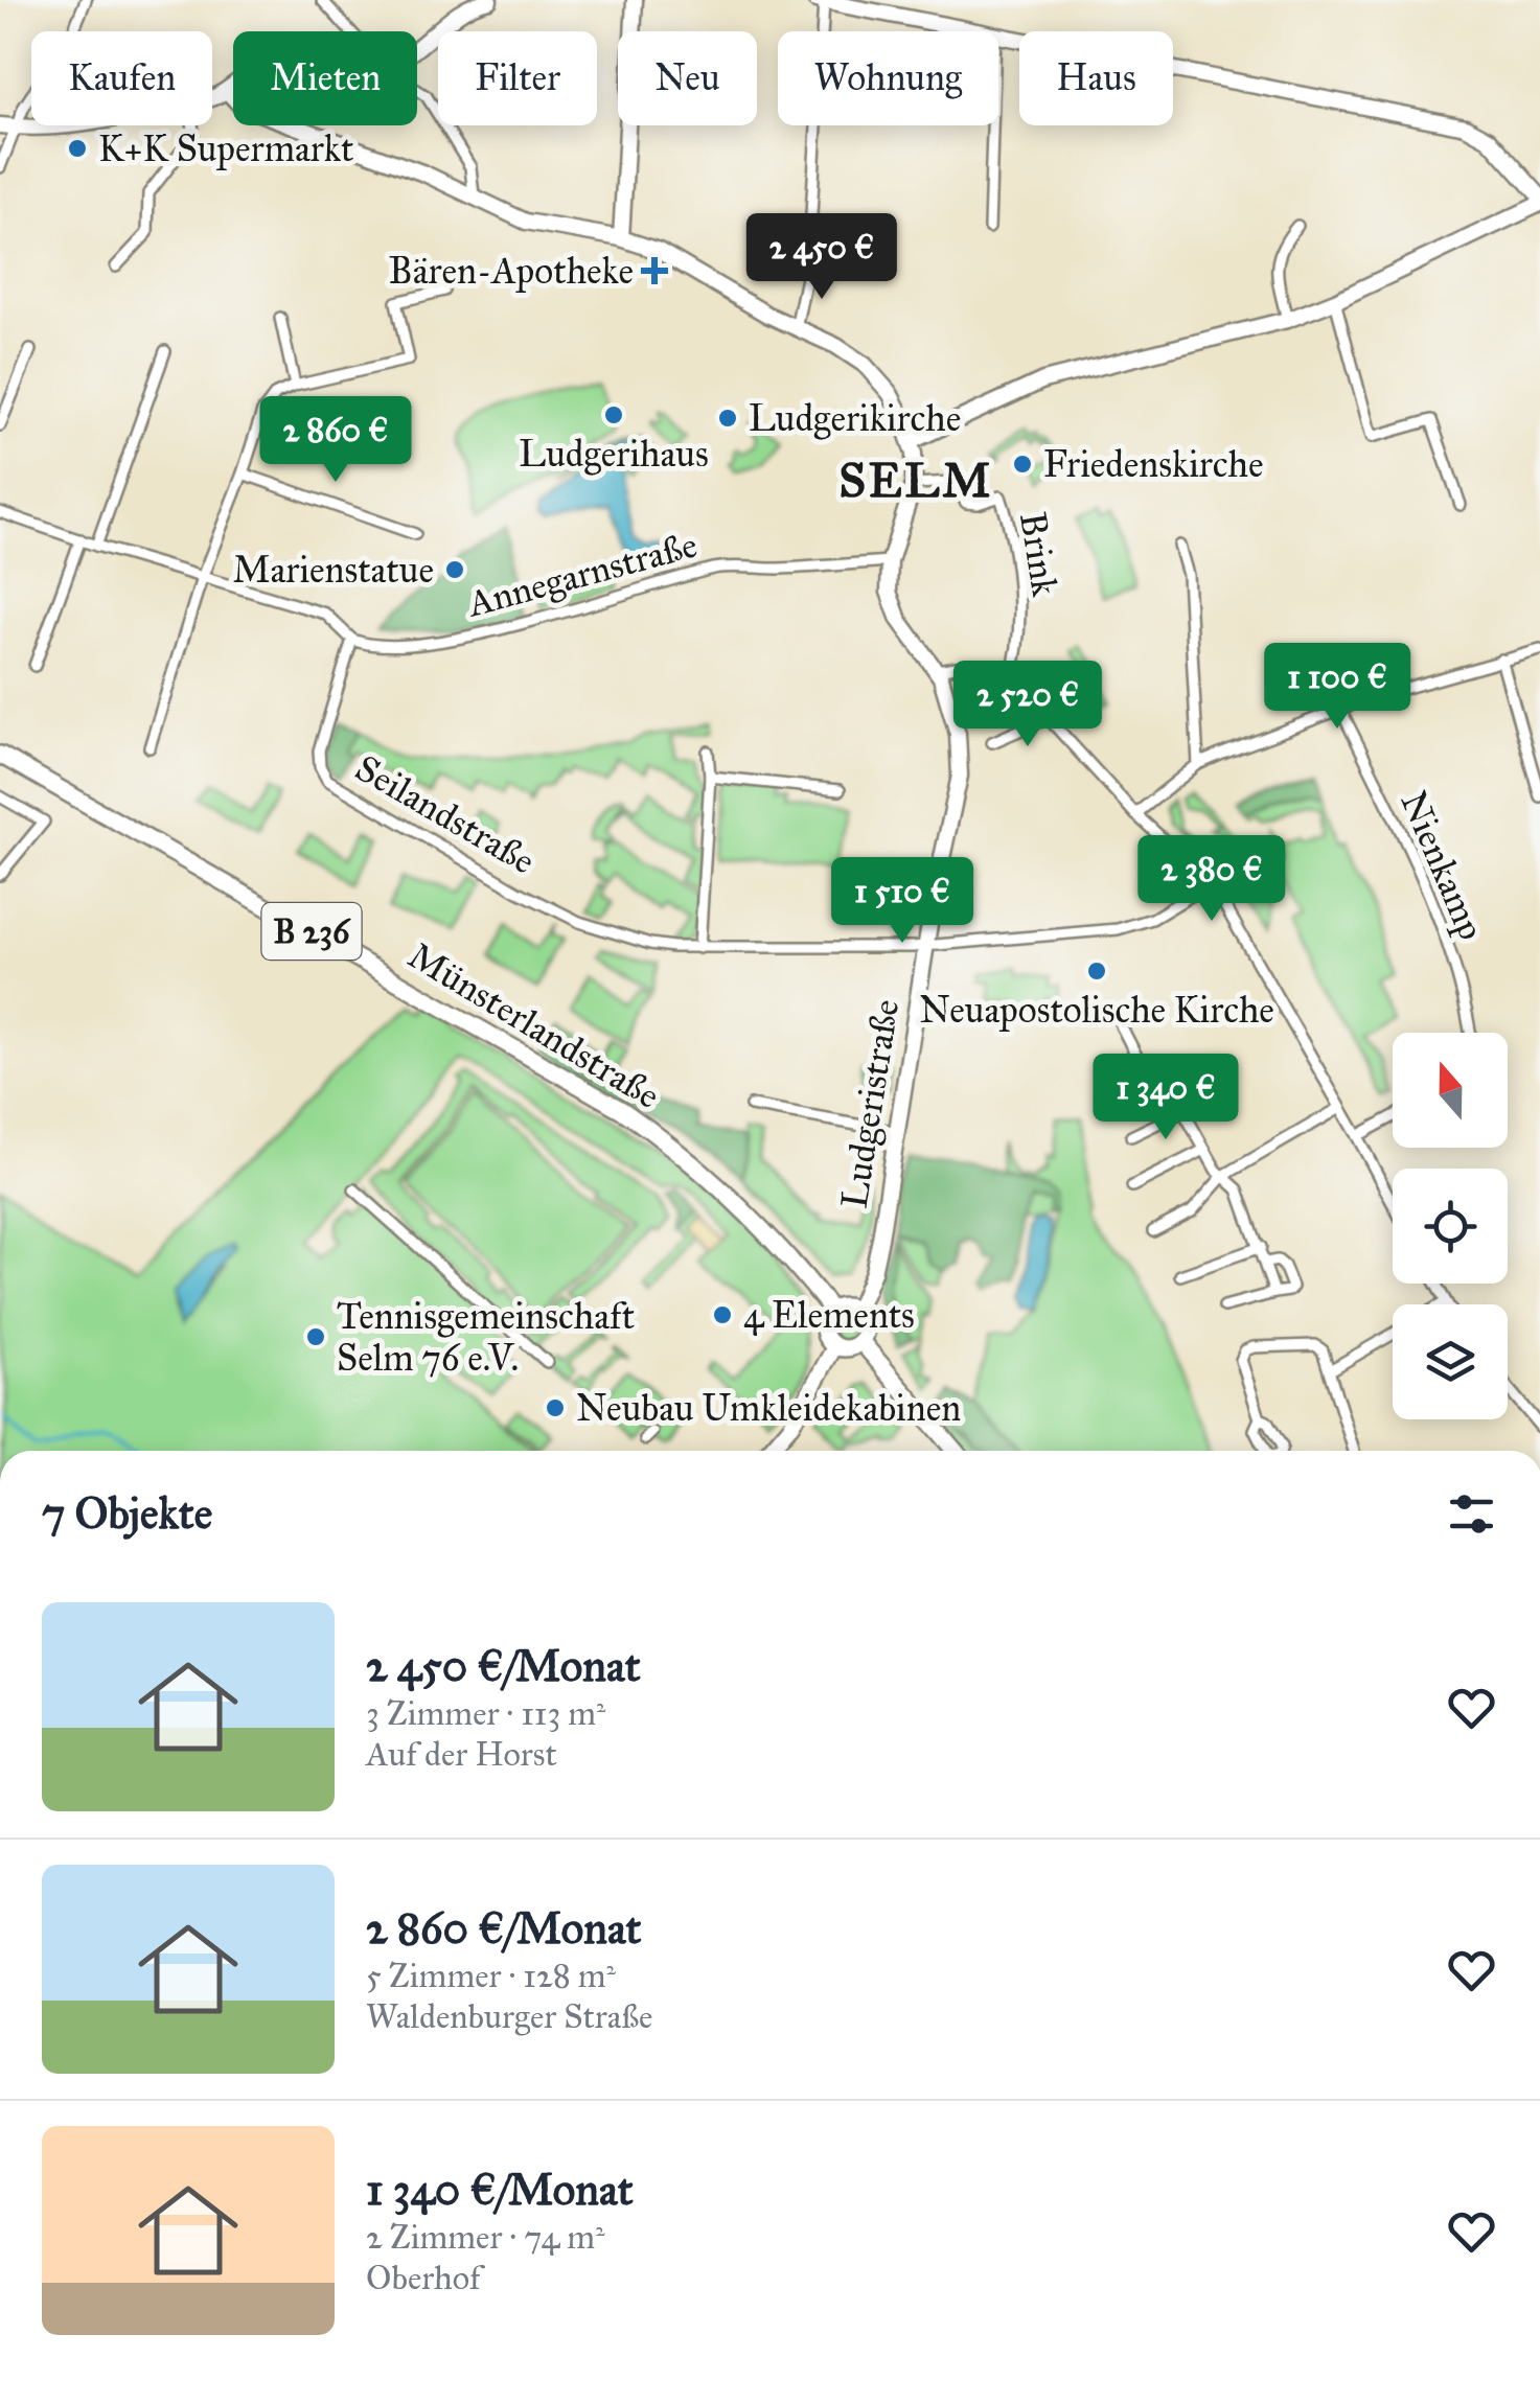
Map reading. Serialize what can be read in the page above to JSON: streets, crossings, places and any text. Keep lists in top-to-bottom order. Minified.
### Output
{"streets":{"main road":["B 236","Münsterlandstraße"],"street":["Brink","Annegarnstraße","Seilandstraße","Nienkamp","Ludgeristraße"]},"crossings":[["Brink","Ludgeristraße"],["Annegarnstraße","Seilandstraße"],["Annegarnstraße","Ludgeristraße"],["Seilandstraße","Ludgeristraße"],["Münsterlandstraße","Ludgeristraße"]],"districts":["SELM"],"places":{"other":["K+K Supermarkt","Ludgerihaus","Ludgerikirche","Friedenskirche","Marienstatue","Neuapostolische Kirche","4 Elements","Tennisgemeinschaft Selm 76 e.V.","Neubau Umkleidekabinen"],"health":["Bären-Apotheke"]},"north":"top","page":{"chip":["Kaufen","Mieten","Filter","Neu","Wohnung","Haus"],"price":["2 450 €","2 860 €","1 100 €","2 520 €","2 380 €","1 510 €","1 340 €"],"heading":"7 Objekte","list":[{"name":"2 450 €/Monat","note":"3 Zimmer · 113 m² · Auf der Horst"},{"name":"2 860 €/Monat","note":"5 Zimmer · 128 m² · Waldenburger Straße"},{"name":"1 340 €/Monat","note":"2 Zimmer · 74 m² · Oberhof"}]}}
